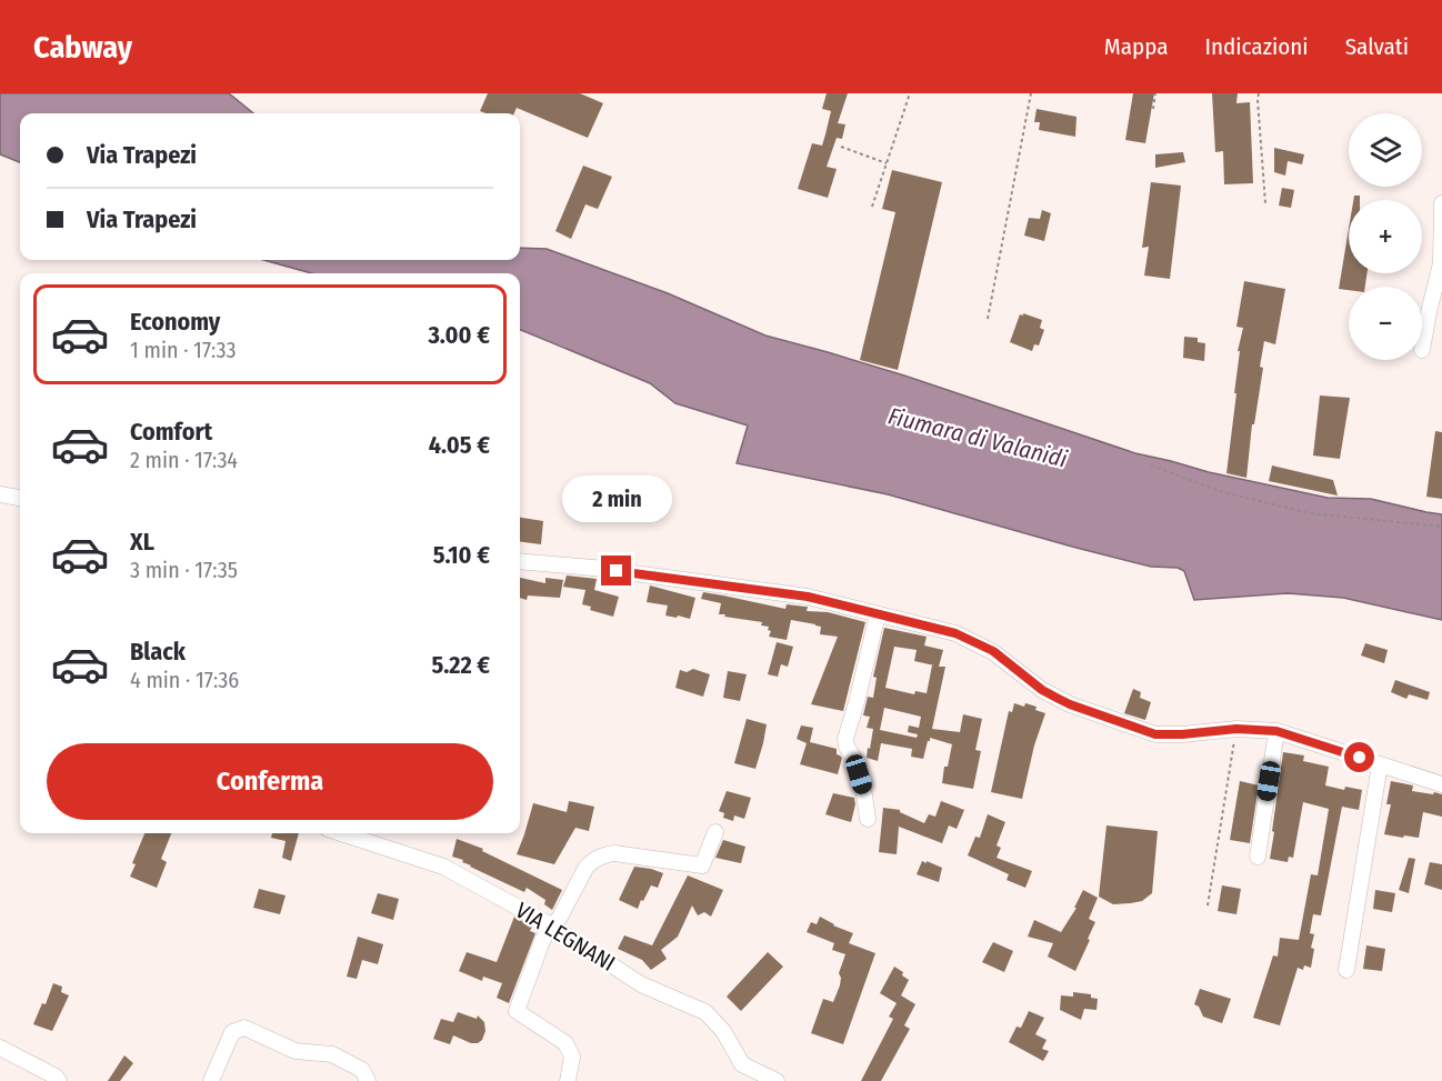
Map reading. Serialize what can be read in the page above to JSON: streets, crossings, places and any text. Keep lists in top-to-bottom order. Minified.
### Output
{"streets":{"street":["VIA LEGNANI"]},"water":["Fiumara di Valanidi"],"page":{"header":"Cabway","nav":["Mappa","Indicazioni","Salvati"],"map_buttons":["+","−"],"banner":["Via Trapezi","Via Trapezi"],"list":[{"name":"Economy","note":"1 min · 17:33","value":"3.00 €"},{"name":"Comfort","note":"2 min · 17:34","value":"4.05 €"},{"name":"XL","note":"3 min · 17:35","value":"5.10 €"},{"name":"Black","note":"4 min · 17:36","value":"5.22 €"}],"bubble":"2 min","buttons":"Conferma"}}
